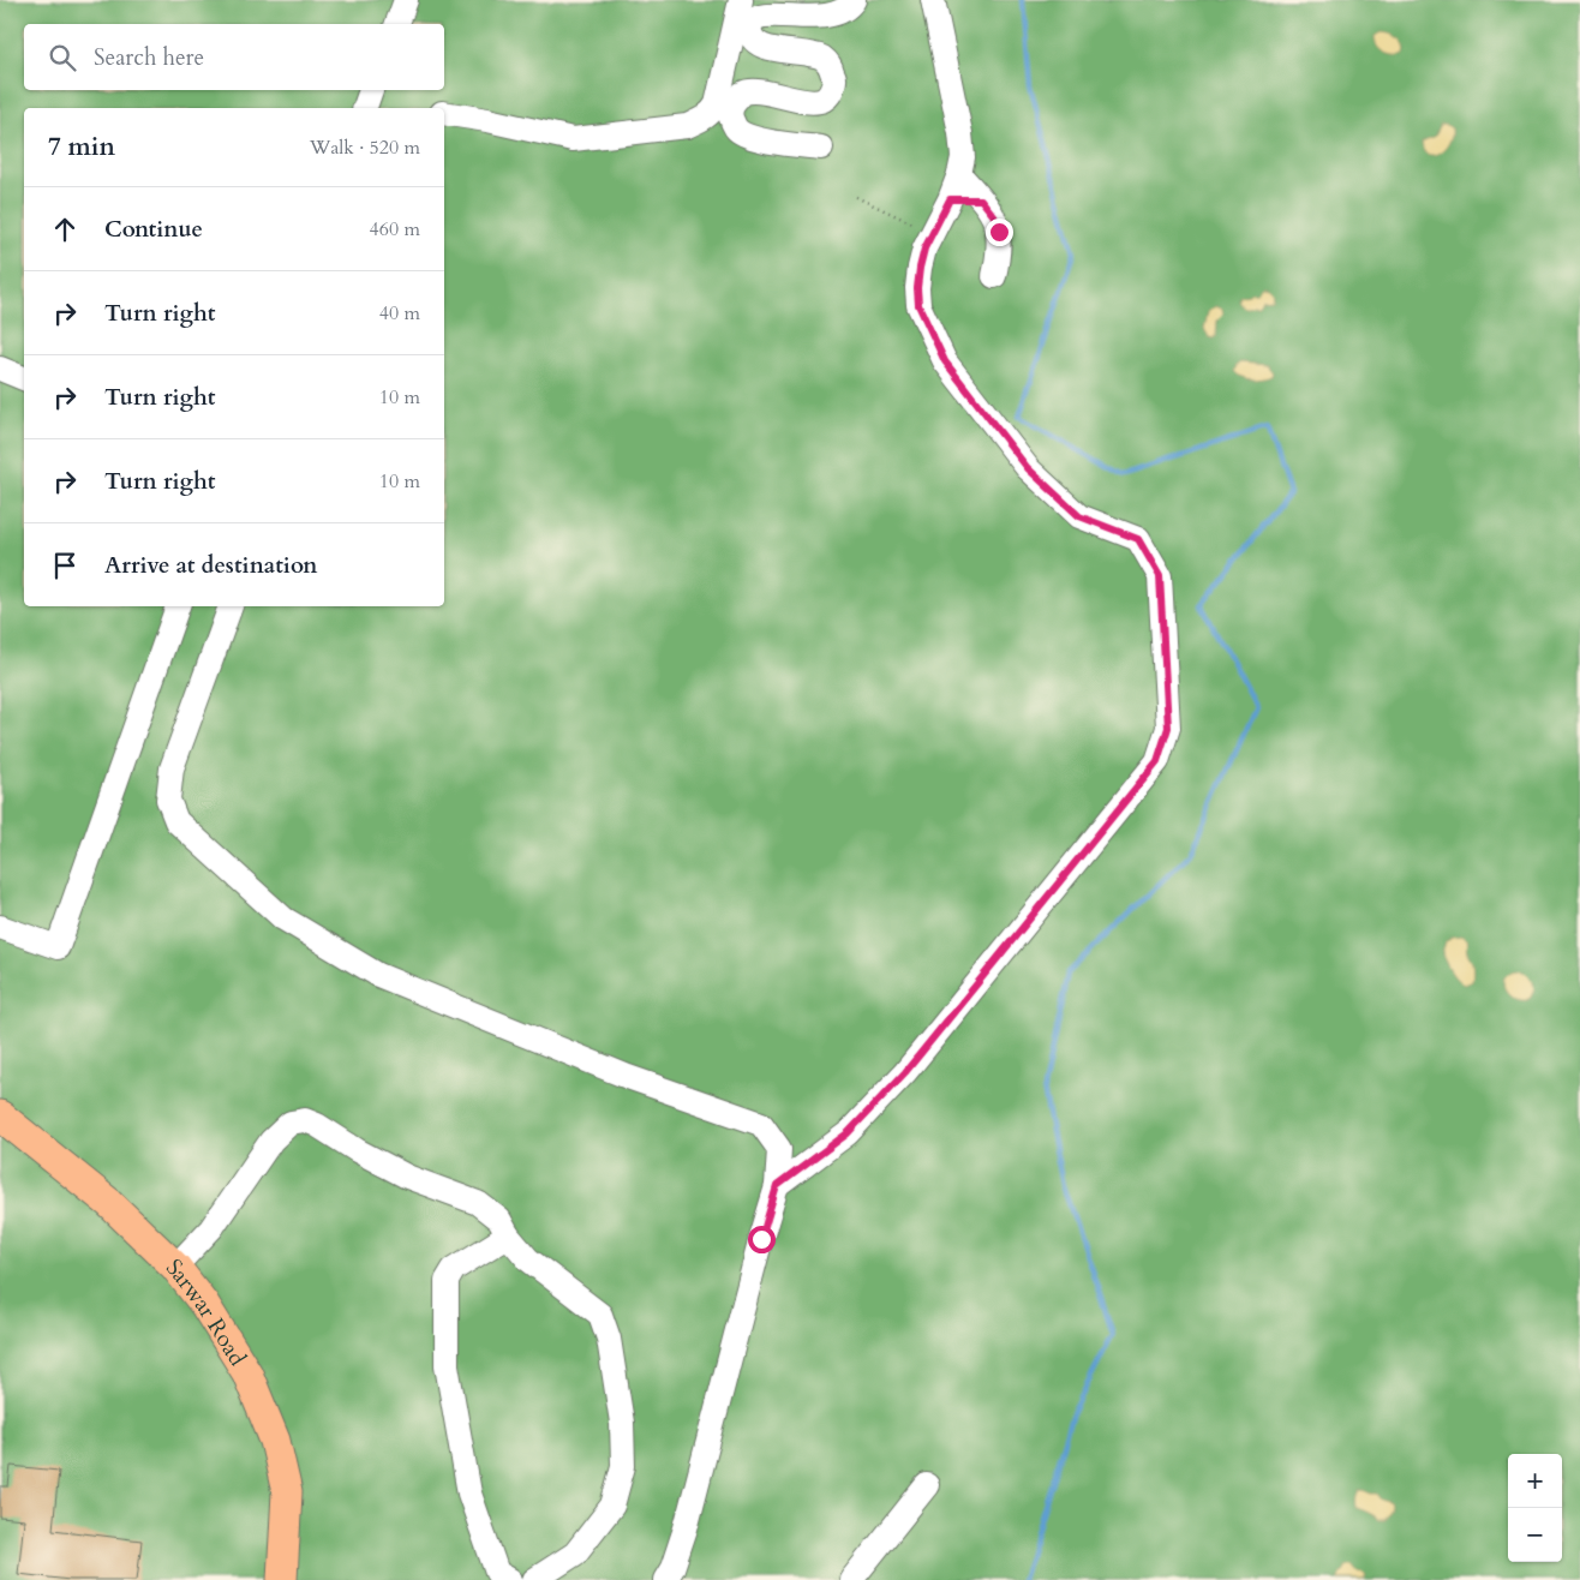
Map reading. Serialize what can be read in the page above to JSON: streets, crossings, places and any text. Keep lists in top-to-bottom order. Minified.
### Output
{"streets":{"main road":["Sarwar Road"]},"page":{"search":"Search here","heading":["7 min","Walk · 520 m"],"list":[["Continue","460 m"],["Turn right","40 m"],["Turn right","10 m"],["Turn right","10 m"],"Arrive at destination"],"map_buttons":["+","−"]}}
